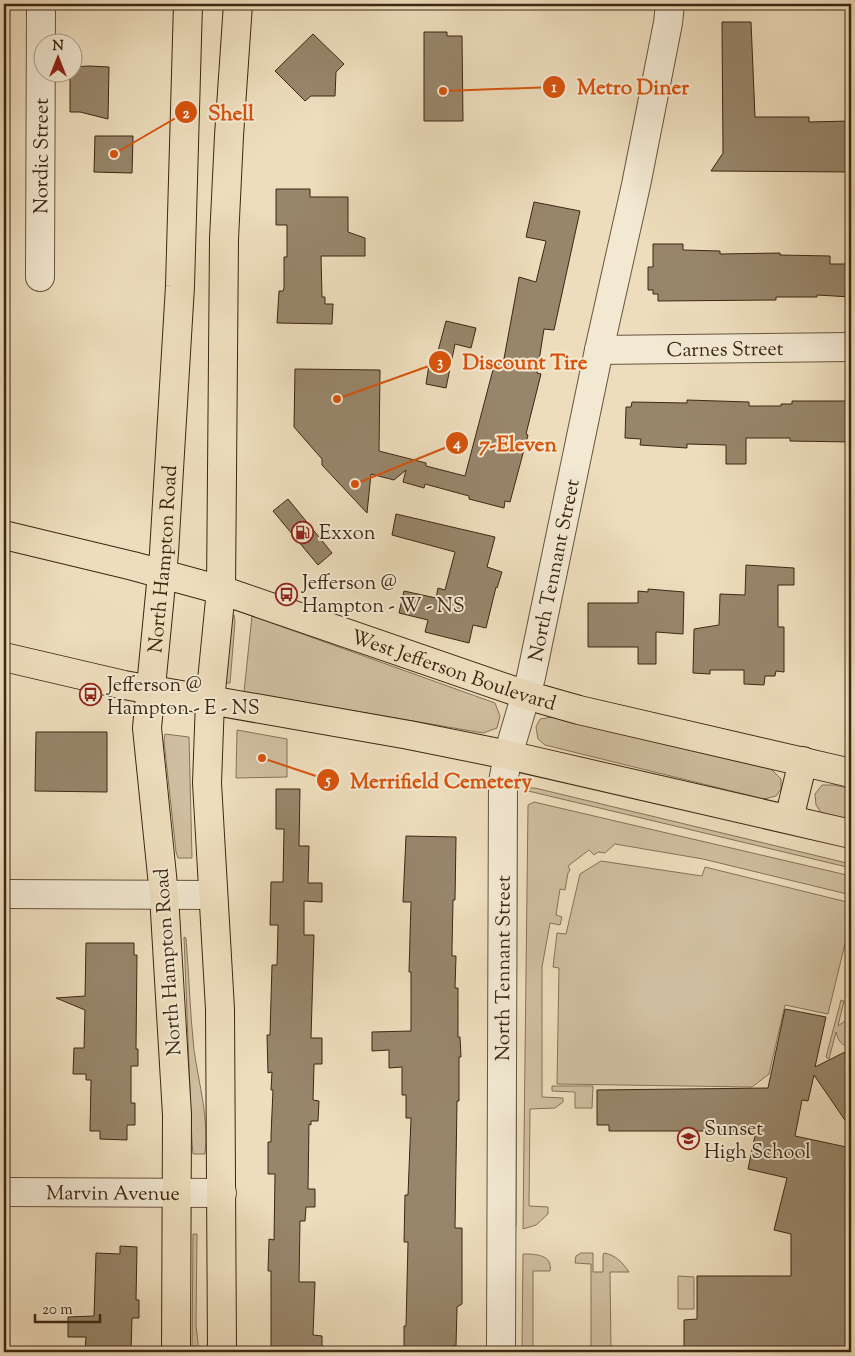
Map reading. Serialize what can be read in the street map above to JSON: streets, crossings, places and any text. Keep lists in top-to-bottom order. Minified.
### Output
{"streets":{"main road":["North Hampton Road","West Jefferson Boulevard"],"street":["Nordic Street","Carnes Street","North Tennant Street","Marvin Avenue"]},"crossings":[["Carnes Street","North Tennant Street"],["North Hampton Road","West Jefferson Boulevard"],["North Hampton Road","Marvin Avenue"],["North Tennant Street","West Jefferson Boulevard"]],"places":{"other":["Metro Diner","Shell","Discount Tire","7-Eleven","Merrifield Cemetery"],"fuel station":["Exxon"],"bus stop":["Jefferson @ Hampton - W - NS","Jefferson @ Hampton - E - NS"],"school or university":["Sunset High School"]},"scale_bar":"20 m","north":"top"}
